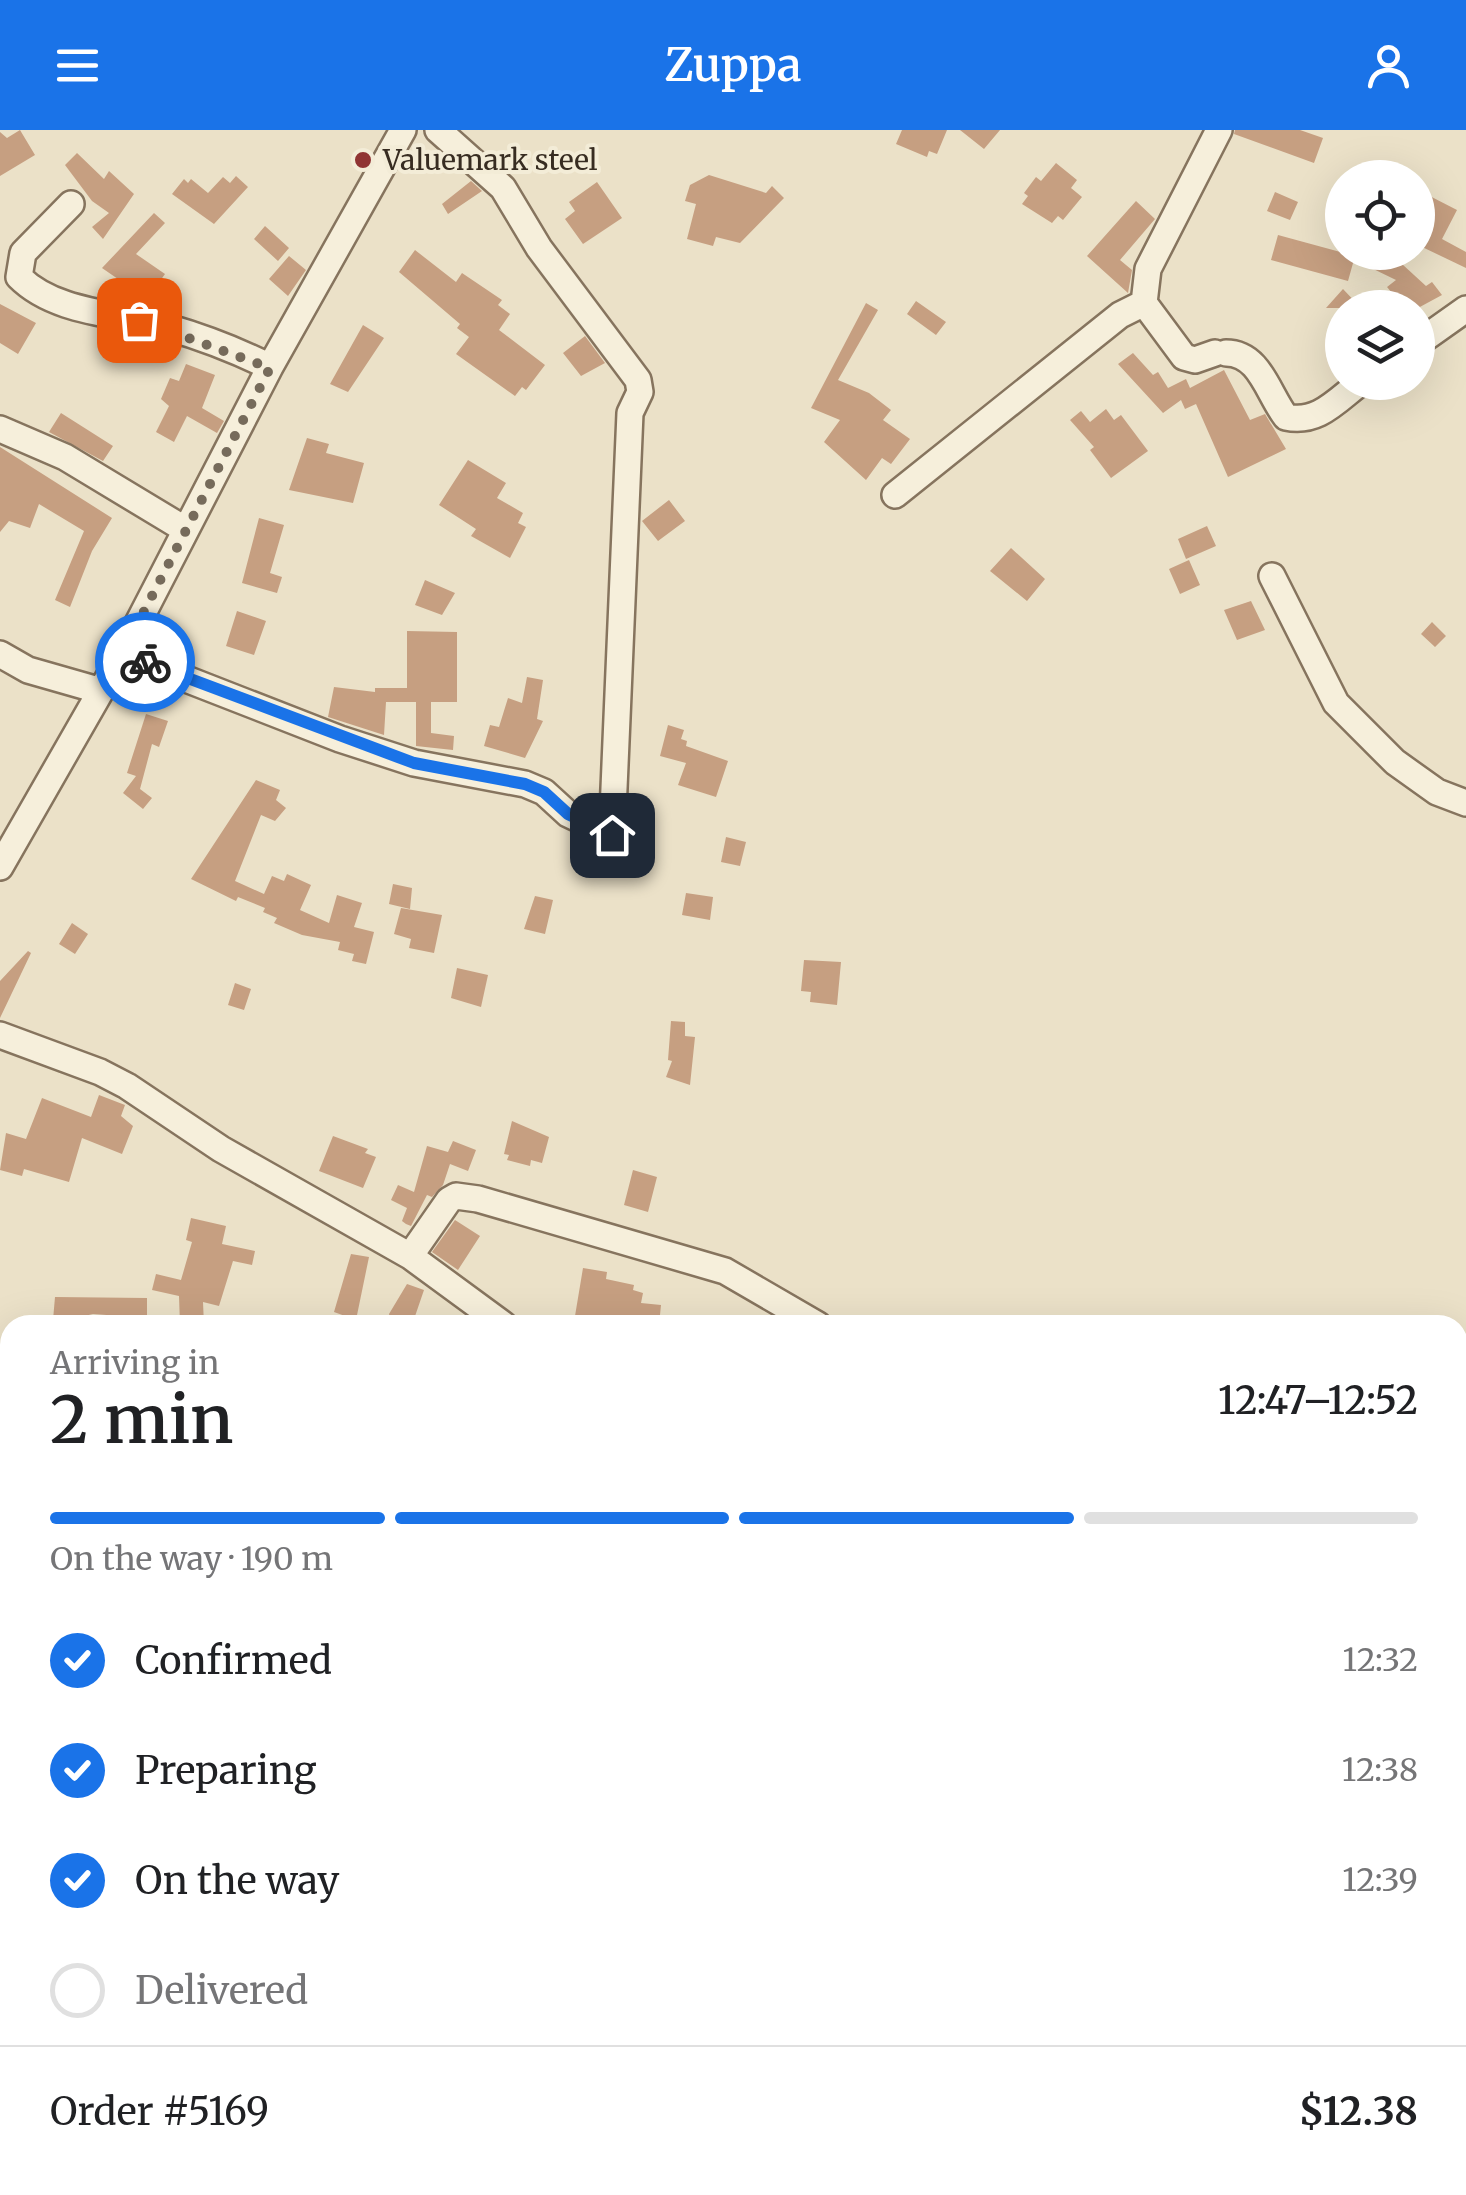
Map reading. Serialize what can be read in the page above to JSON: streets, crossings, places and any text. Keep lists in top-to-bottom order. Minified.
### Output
{"places":["Valuemark steel"],"page":{"header":"Zuppa","heading":["2 min","Arriving in","12:47–12:52"],"panel":["Order #5169","$12.38"],"bar":"On the way · 190 m","list":[["Confirmed","12:32"],["Preparing","12:38"],["On the way","12:39"],"Delivered"]}}
